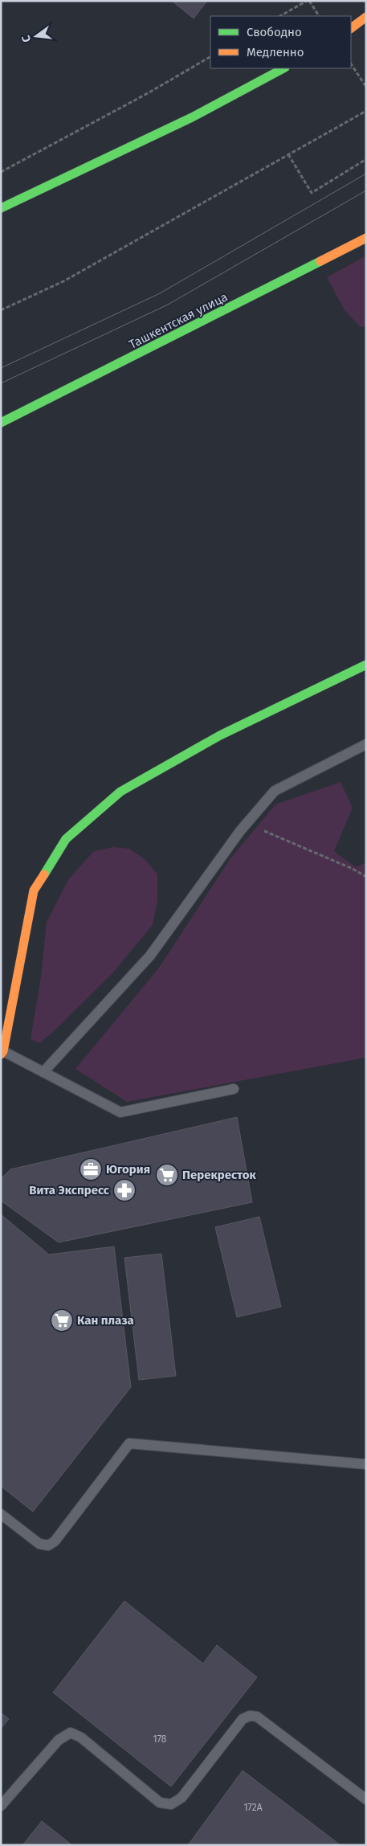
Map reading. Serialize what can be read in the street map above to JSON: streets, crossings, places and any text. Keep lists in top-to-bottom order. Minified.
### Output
{"streets":{"main road":["Ташкентская улица"]},"places":{"office":["Югория"],"supermarket":["Перекресток","Кан плаза"],"pharmacy":["Вита Экспресс"]},"house_numbers":["178","172А"],"legend":["Свободно","Медленно"],"north":"left"}
